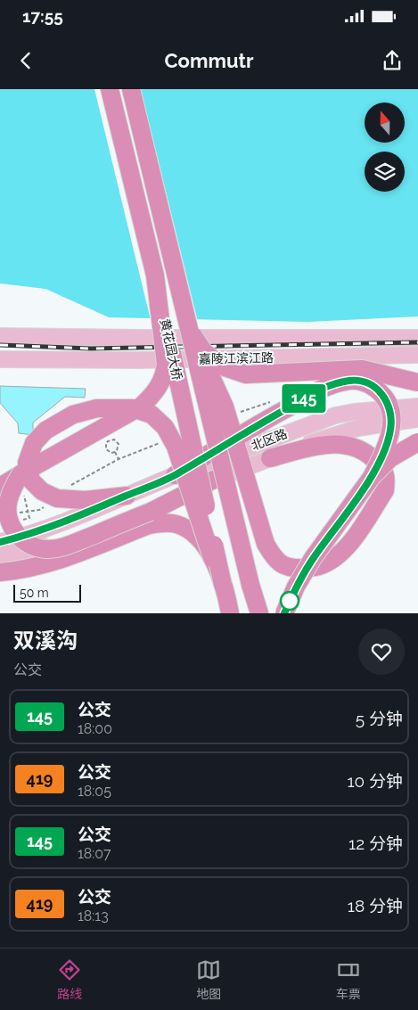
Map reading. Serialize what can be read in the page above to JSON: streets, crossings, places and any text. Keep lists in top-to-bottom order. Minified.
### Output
{"streets":{"highway":["黄花园大桥"],"main road":["嘉陵江滨江路","北区路"]},"lines":["bus line 145"],"scale_bar":"50 m","north":"top","page":{"status":"17:55","header":"Commutr","on_map":"145","scale":"50 m","heading":["双溪沟","公交"],"list":[{"mark":"145","name":"公交","note":"18:00","value":"5 分钟"},{"mark":"419","name":"公交","note":"18:05","value":"10 分钟"},{"mark":"145","name":"公交","note":"18:07","value":"12 分钟"},{"mark":"419","name":"公交","note":"18:13","value":"18 分钟"}],"tabs":["路线","地图","车票"]}}
